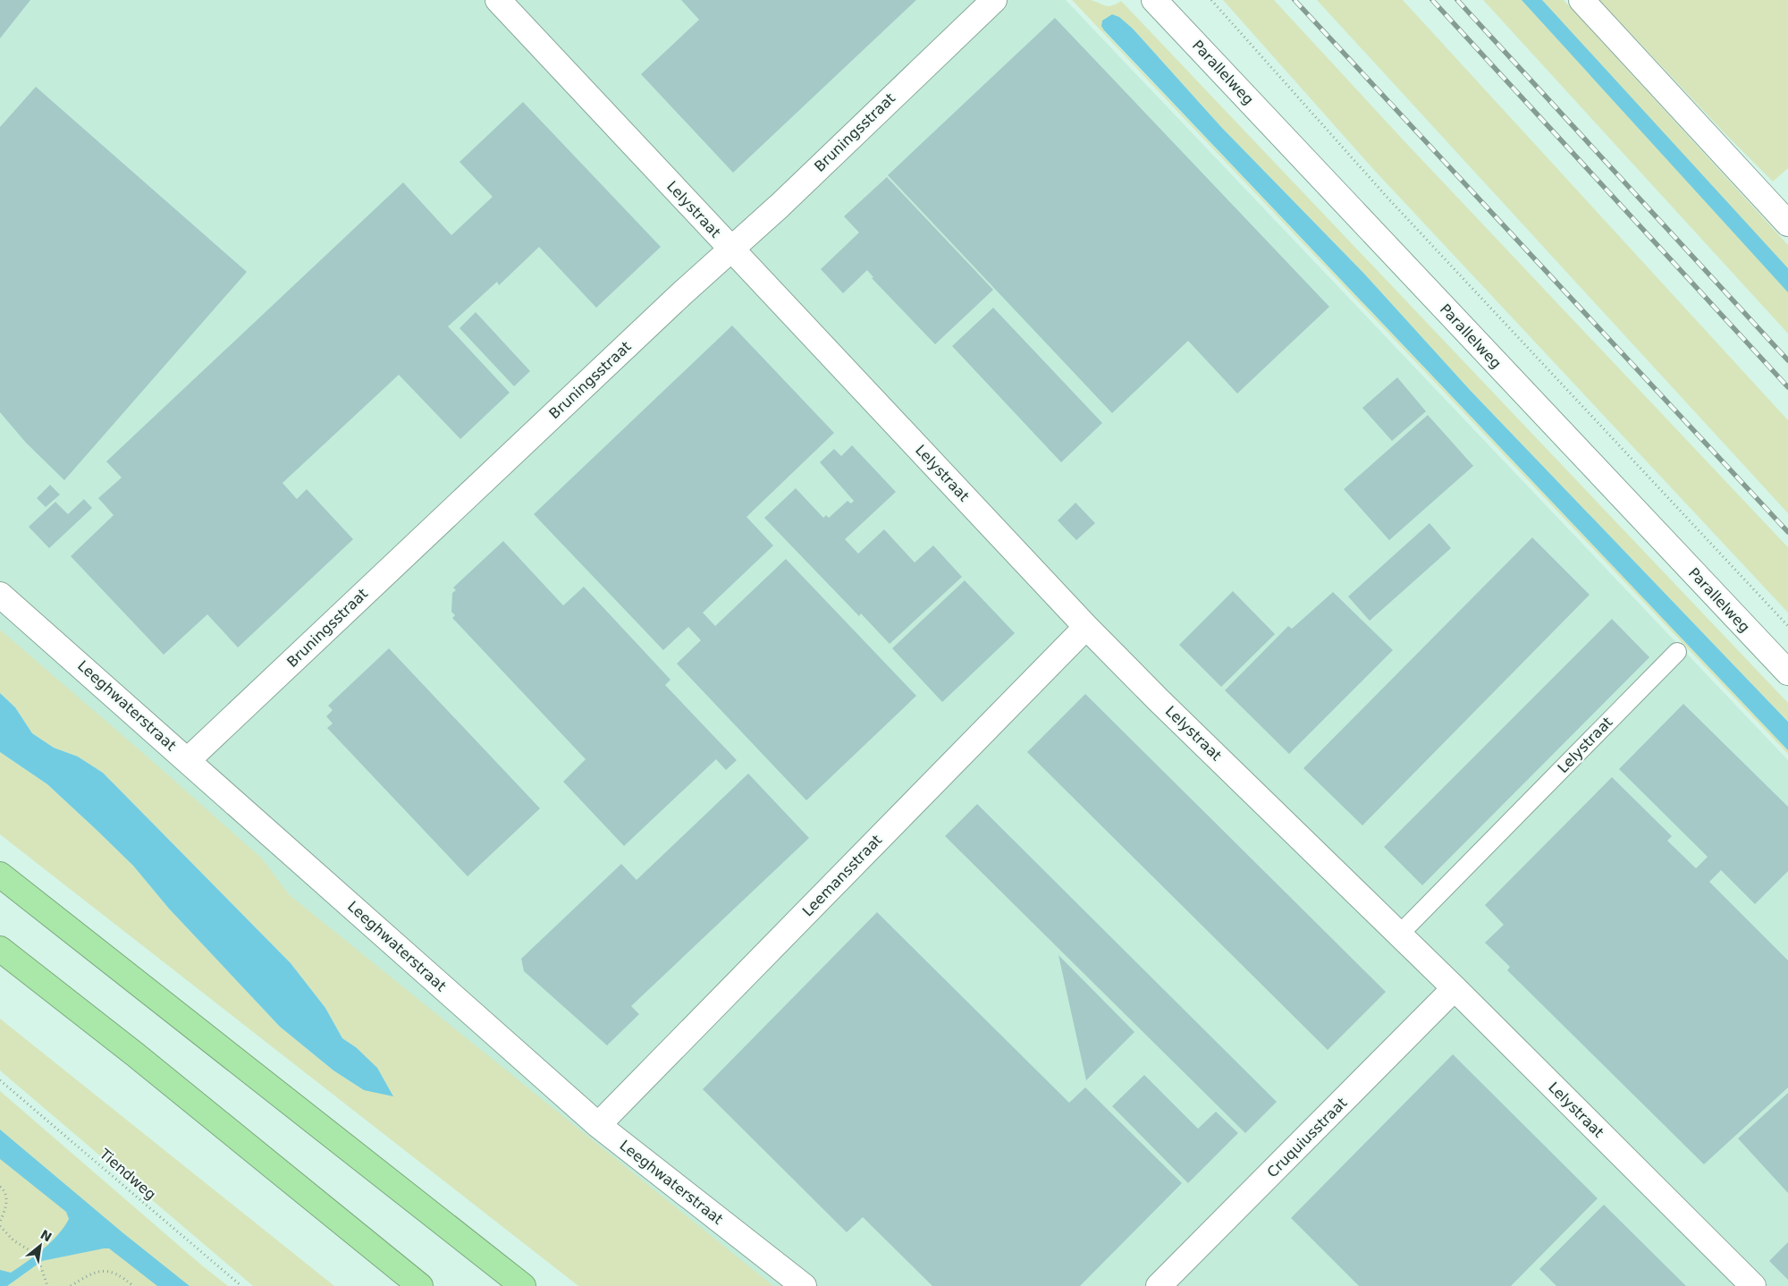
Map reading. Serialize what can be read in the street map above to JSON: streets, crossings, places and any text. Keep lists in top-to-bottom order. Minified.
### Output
{"streets":{"street":["Parallelweg","Bruningsstraat","Lelystraat","Leeghwaterstraat","Leemansstraat","Cruquiusstraat"],"path":["Tiendweg"]},"crossings":[["Bruningsstraat","Lelystraat"],["Bruningsstraat","Leeghwaterstraat"],["Lelystraat","Leemansstraat"],["Lelystraat","Cruquiusstraat"],["Leeghwaterstraat","Leemansstraat"]],"north":"top right"}
